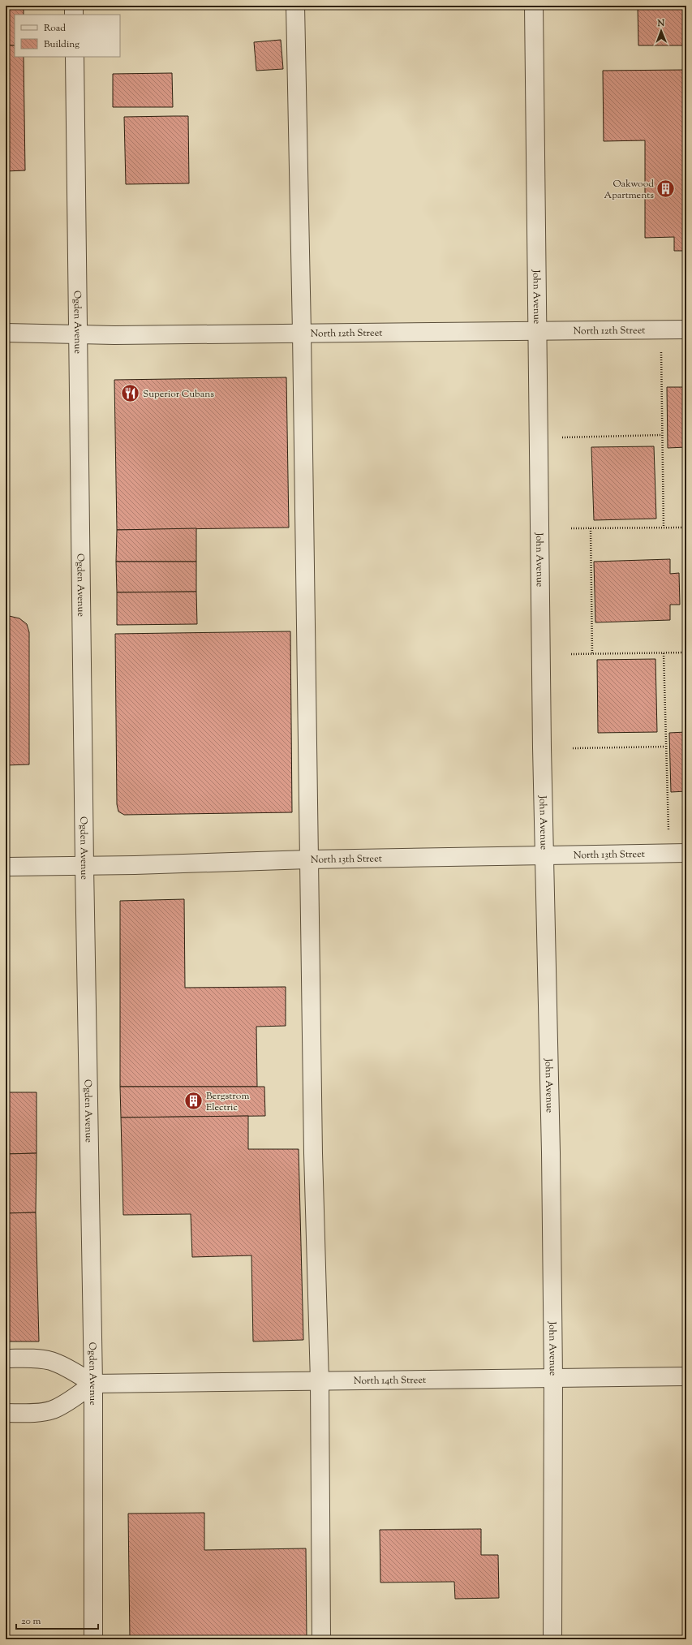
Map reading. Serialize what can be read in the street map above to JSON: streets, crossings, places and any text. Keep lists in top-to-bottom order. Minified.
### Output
{"streets":{"street":["John Avenue","Ogden Avenue","North 12th Street","North 13th Street","North 14th Street"]},"crossings":[["John Avenue","North 12th Street"],["John Avenue","North 13th Street"],["John Avenue","North 14th Street"],["Ogden Avenue","North 12th Street"],["Ogden Avenue","North 13th Street"],["Ogden Avenue","North 14th Street"]],"places":{"building":["Oakwood Apartments","Bergstrom Electric"],"restaurant":["Superior Cubans"]},"legend":["Road","Building"],"scale_bar":"20 m","north":"top"}
